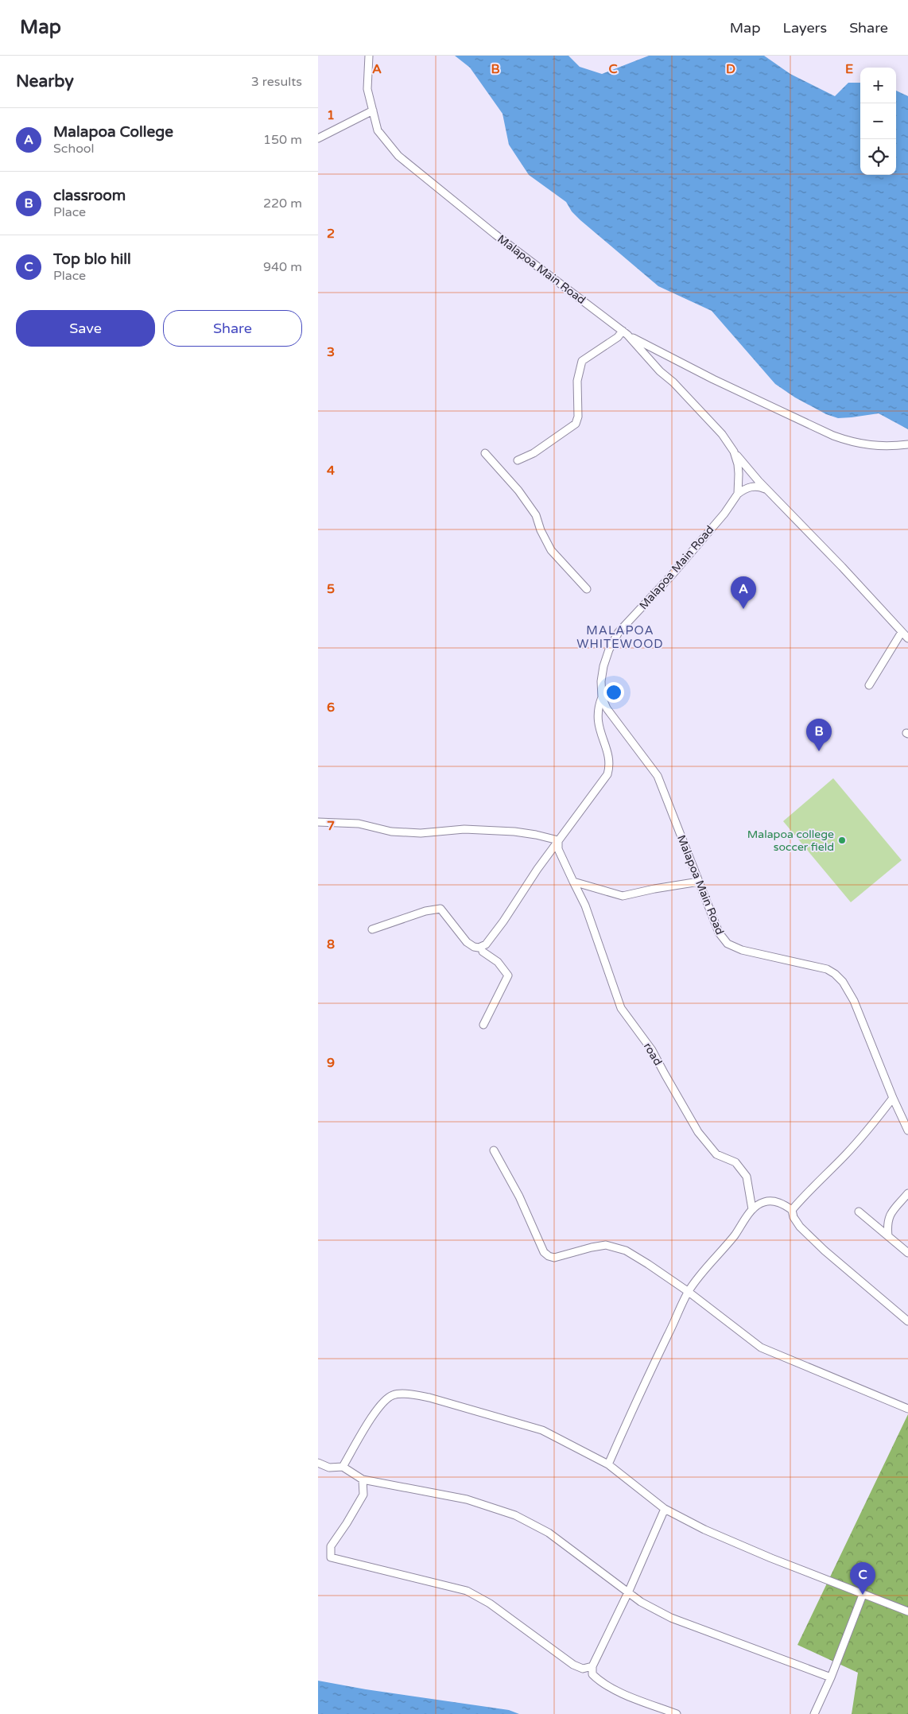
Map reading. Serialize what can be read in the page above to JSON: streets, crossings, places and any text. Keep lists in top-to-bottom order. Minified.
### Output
{"streets":{"street":["Malapoa Main Road","road"]},"districts":["MALAPOA WHITEWOOD"],"places":["Malapoa college soccer field"],"page":{"header":"Map","nav":["Map","Layers","Share"],"heading":["Nearby","3 results"],"map_buttons":["+","−"],"list":[{"mark":"A","name":"Malapoa College","note":"School","value":"150 m"},{"mark":"B","name":"classroom","note":"Place","value":"220 m"},{"mark":"C","name":"Top blo hill","note":"Place","value":"940 m"}],"buttons":["Save","Share"],"pins":["A","B","C"]},"grid":{"columns":["A","B","C","D","E"],"rows":["1","2","3","4","5","6","7","8","9"]}}
